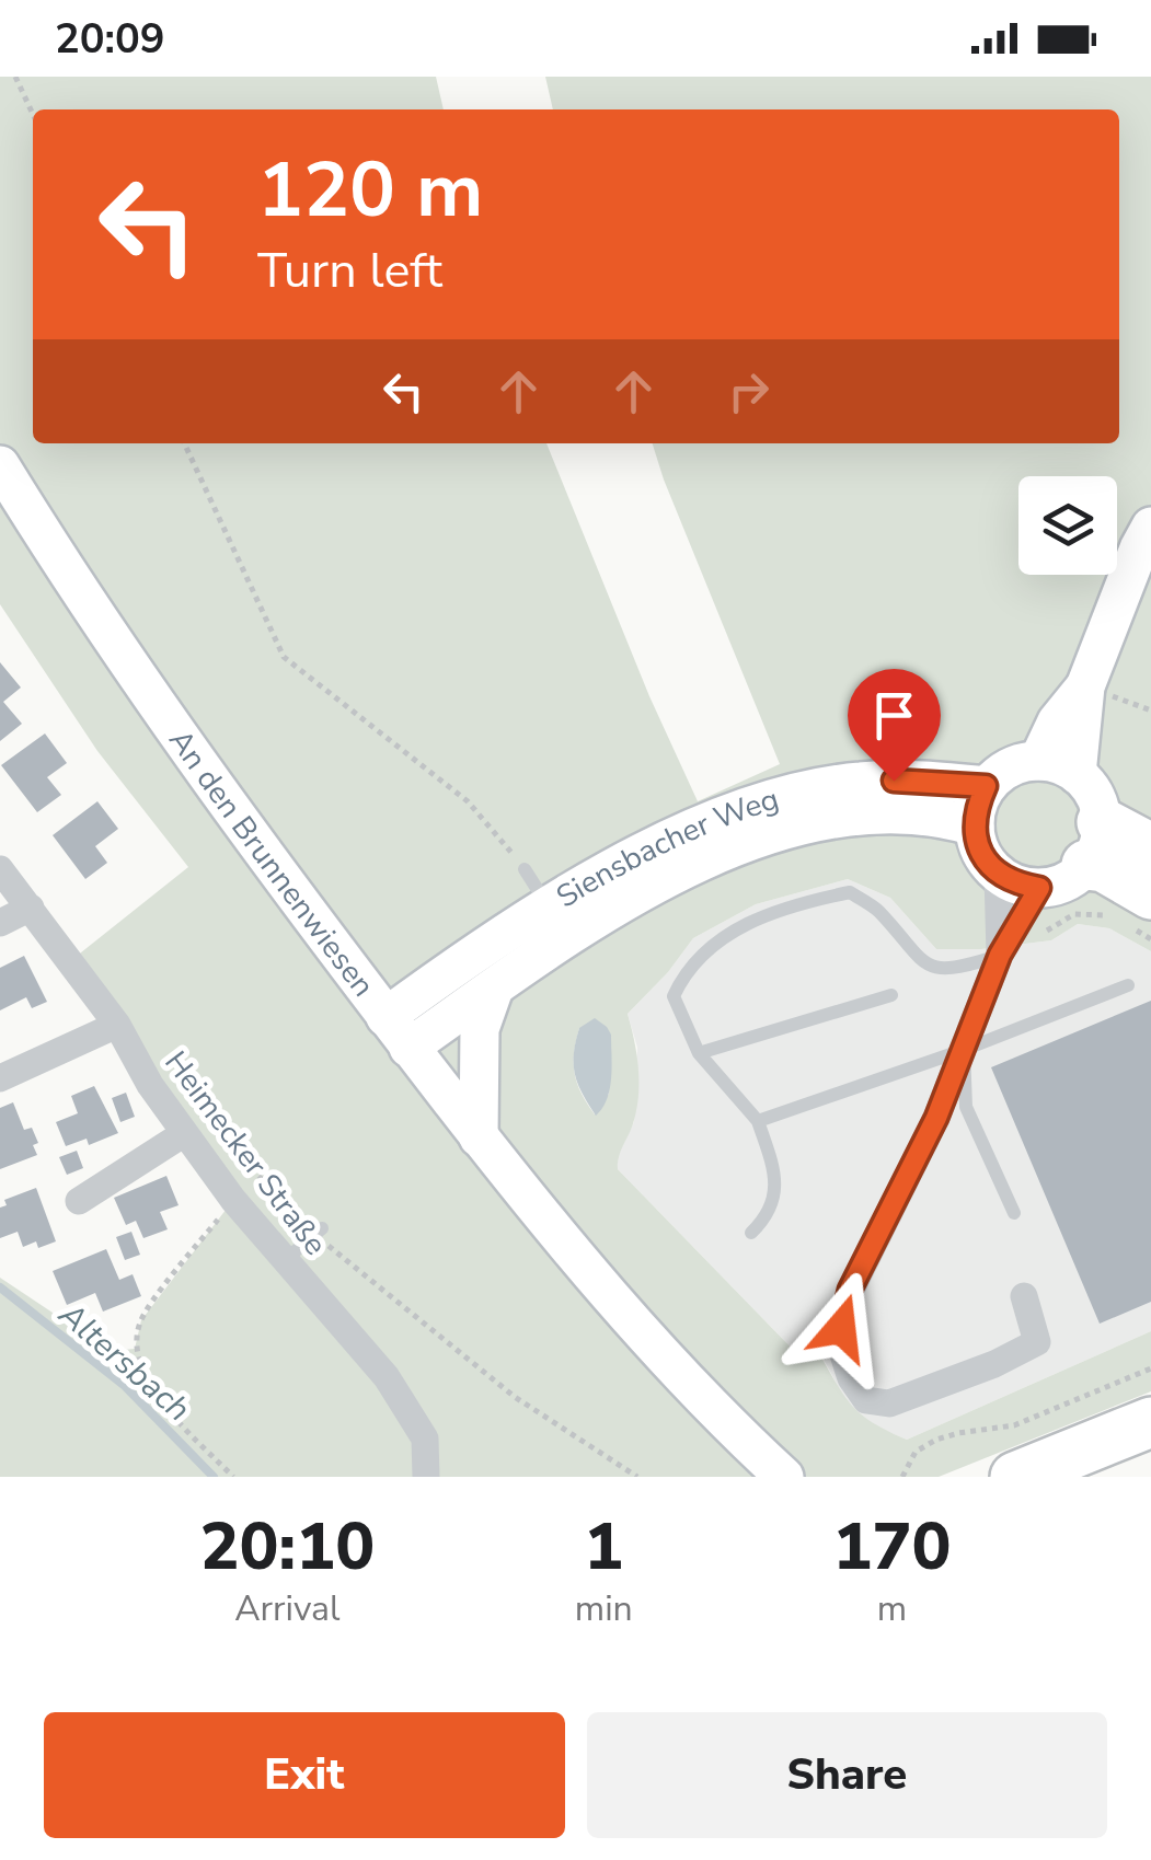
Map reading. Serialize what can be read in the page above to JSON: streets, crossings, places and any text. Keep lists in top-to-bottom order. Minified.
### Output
{"streets":{"street":["Siensbacher Weg","An den Brunnenwiesen","Heimecker Straße"]},"crossings":[["Siensbacher Weg","An den Brunnenwiesen"]],"water":["Altersbach"],"page":{"status":"20:09","turn":["120 m","Turn left"],"eta":["20:10","Arrival","1","min","170","m"],"buttons":["Exit","Share"]}}
